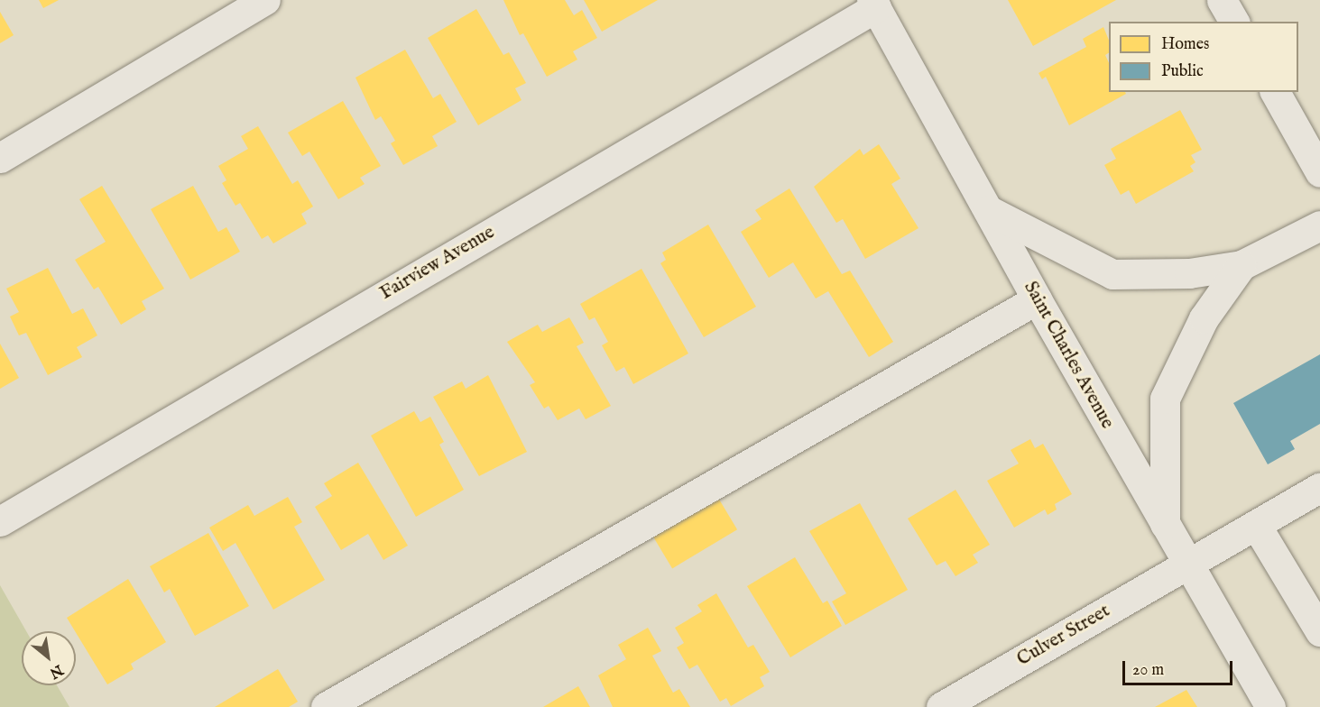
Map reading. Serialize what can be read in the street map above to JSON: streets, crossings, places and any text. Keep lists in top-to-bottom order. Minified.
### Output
{"streets":{"street":["Fairview Avenue","Saint Charles Avenue","Culver Street"]},"crossings":[["Fairview Avenue","Saint Charles Avenue"],["Saint Charles Avenue","Culver Street"]],"legend":["Homes","Public"],"scale_bar":"20 m","north":"bottom right"}
